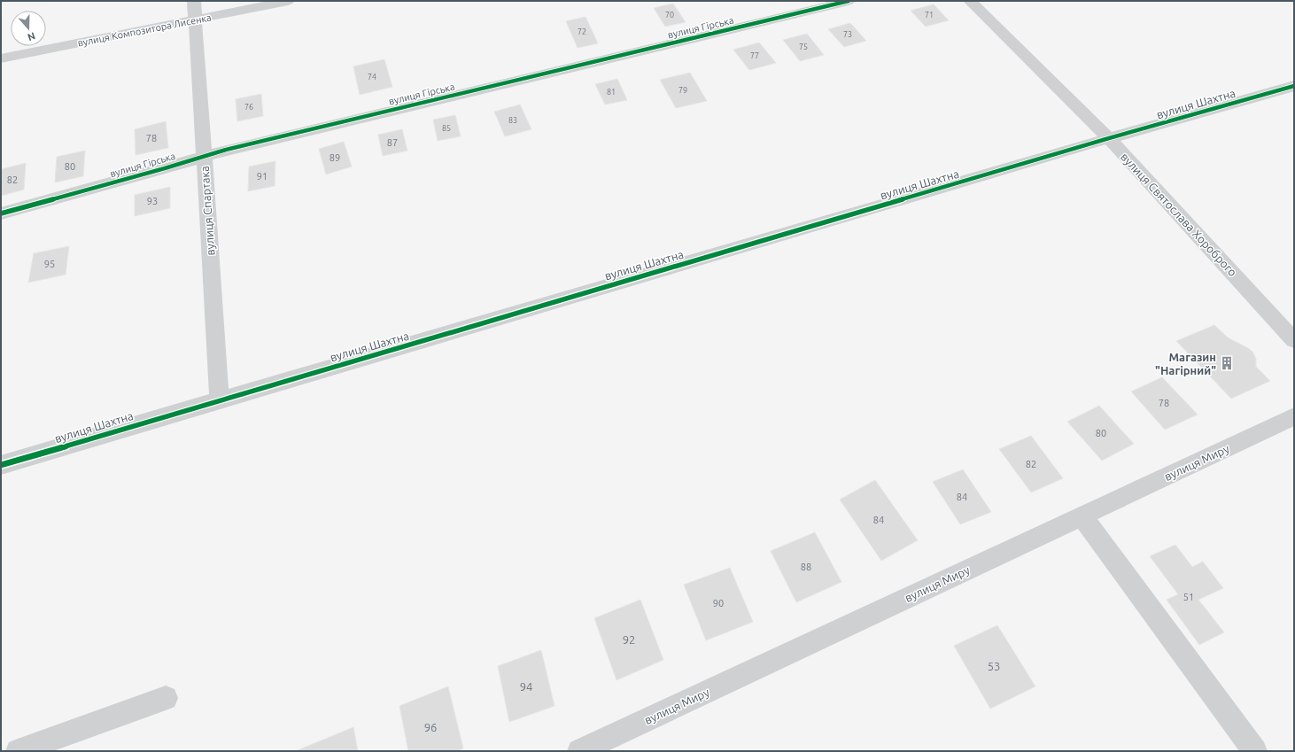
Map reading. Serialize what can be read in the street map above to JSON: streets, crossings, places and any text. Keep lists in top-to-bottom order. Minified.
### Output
{"streets":{"street":["вулиця Гірська","вулиця Композитора Лисенка","вулиця Шахтна","вулиця Спартака","вулиця Святослава Хороброго","вулиця Миру"]},"crossings":[["вулиця Гірська","вулиця Спартака"],["вулиця Композитора Лисенка","вулиця Спартака"],["вулиця Шахтна","вулиця Спартака"],["вулиця Шахтна","вулиця Святослава Хороброго"]],"places":{"building":["Магазин \"Нагірний\""]},"house_numbers":["70","71","72","73","75","77","74","79","81","76","83","85","78","87","89","80","91","82","93","95","78","80","82","84","84","88","51","90","92","53","94","96"],"north":"bottom"}
